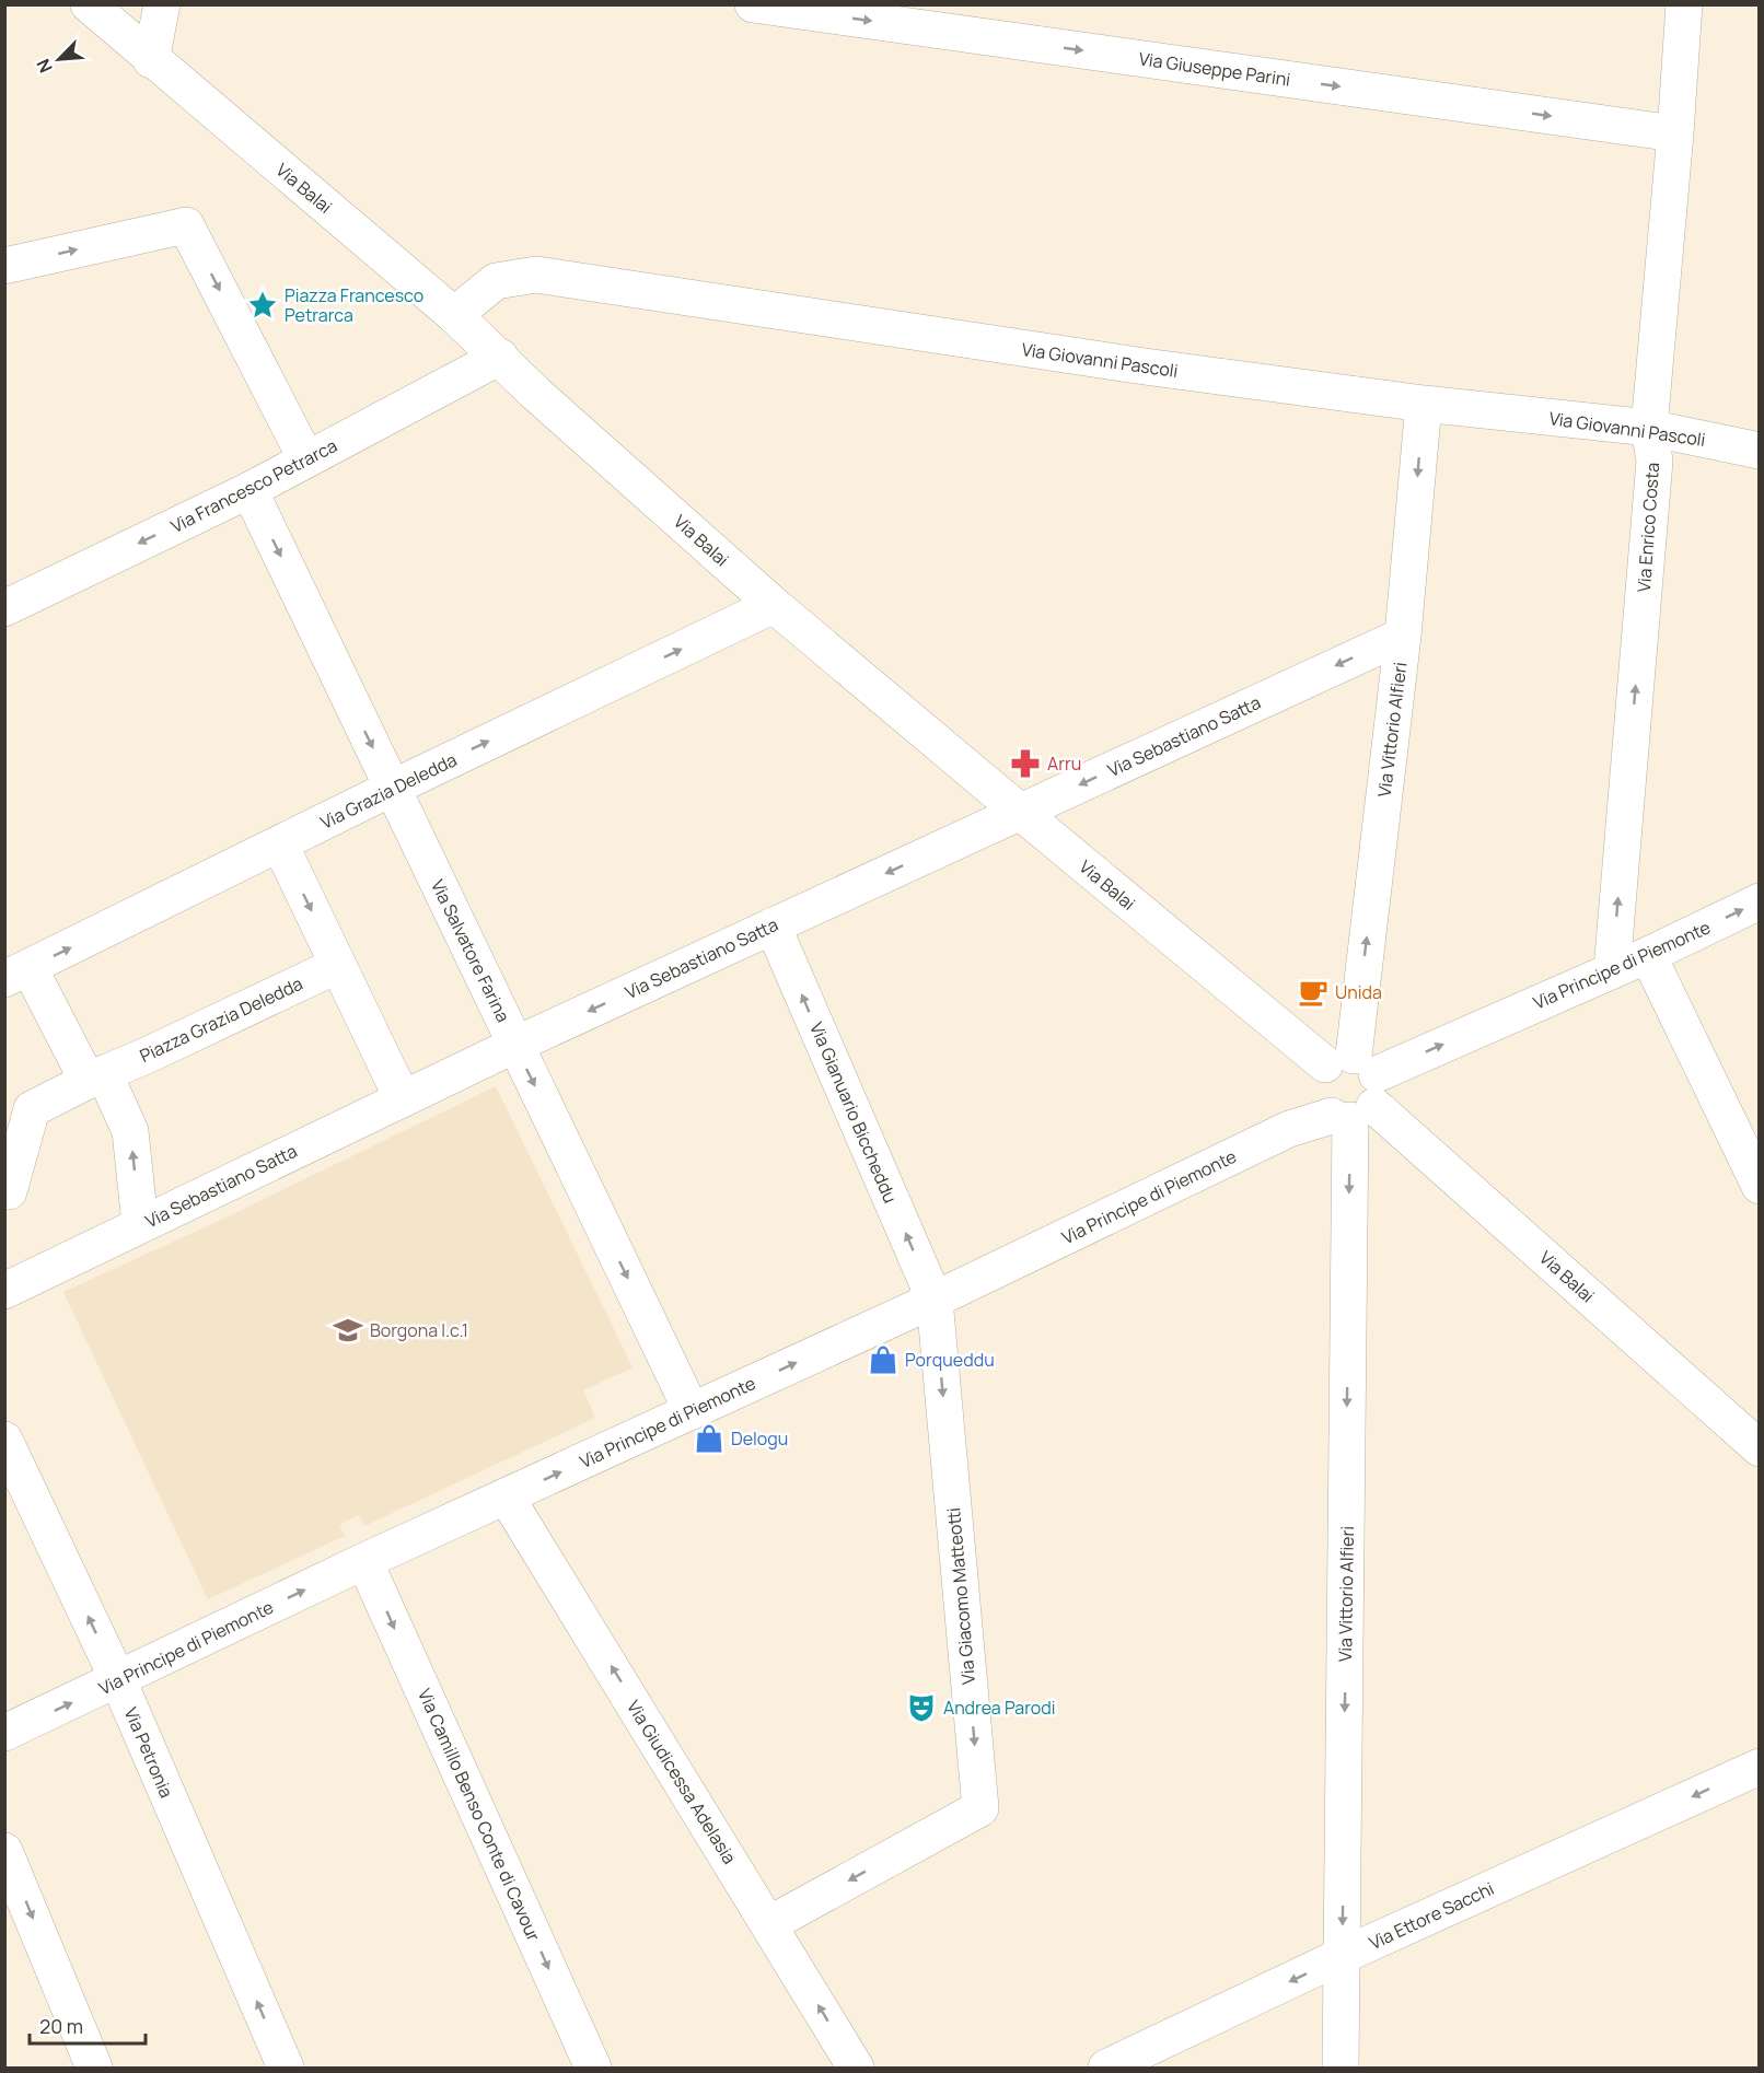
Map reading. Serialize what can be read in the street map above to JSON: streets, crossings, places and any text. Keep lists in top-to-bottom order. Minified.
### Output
{"streets":{"street":["Via Giuseppe Parini","Via Balai","Via Giovanni Pascoli","Via Francesco Petrarca","Via Enrico Costa","Via Vittorio Alfieri","Via Sebastiano Satta","Via Grazia Deledda","Via Salvatore Farina","Via Principe di Piemonte","Piazza Grazia Deledda","Via Gianuario Biccheddu","Via Giacomo Matteotti","Via Petronia","Via Giudicessa Adelasia","Via Camillo Benso Conte di Cavour","Via Ettore Sacchi"]},"crossings":[["Via Giuseppe Parini","Via Enrico Costa"],["Via Balai","Via Giovanni Pascoli"],["Via Balai","Via Francesco Petrarca"],["Via Balai","Via Vittorio Alfieri"],["Via Balai","Via Sebastiano Satta"],["Via Balai","Via Grazia Deledda"],["Via Balai","Via Principe di Piemonte"],["Via Giovanni Pascoli","Via Enrico Costa"],["Via Giovanni Pascoli","Via Vittorio Alfieri"],["Via Francesco Petrarca","Via Salvatore Farina"],["Via Enrico Costa","Via Principe di Piemonte"],["Via Vittorio Alfieri","Via Sebastiano Satta"],["Via Vittorio Alfieri","Via Principe di Piemonte"],["Via Vittorio Alfieri","Via Ettore Sacchi"],["Via Sebastiano Satta","Via Salvatore Farina"],["Via Sebastiano Satta","Via Gianuario Biccheddu"],["Via Grazia Deledda","Via Salvatore Farina"],["Via Salvatore Farina","Via Principe di Piemonte"],["Via Principe di Piemonte","Via Gianuario Biccheddu"],["Via Principe di Piemonte","Via Giacomo Matteotti"],["Via Principe di Piemonte","Via Petronia"],["Via Principe di Piemonte","Via Giudicessa Adelasia"],["Via Principe di Piemonte","Via Camillo Benso Conte di Cavour"],["Via Gianuario Biccheddu","Via Giacomo Matteotti"],["Via Giacomo Matteotti","Via Giudicessa Adelasia"]],"one_way":["Via Giuseppe Parini","Via Francesco Petrarca","Via Enrico Costa","Via Sebastiano Satta","Via Grazia Deledda","Via Salvatore Farina","Via Principe di Piemonte","Via Gianuario Biccheddu","Via Giacomo Matteotti","Via Giudicessa Adelasia","Via Camillo Benso Conte di Cavour","Via Ettore Sacchi"],"places":{"place":["Piazza Francesco Petrarca"],"pharmacy":["Arru"],"cafe":["Unida"],"school or university":["Borgona I.c.1"],"shop":["Porqueddu","Delogu"],"theatre":["Andrea Parodi"]},"scale_bar":"20 m","north":"bottom left"}
